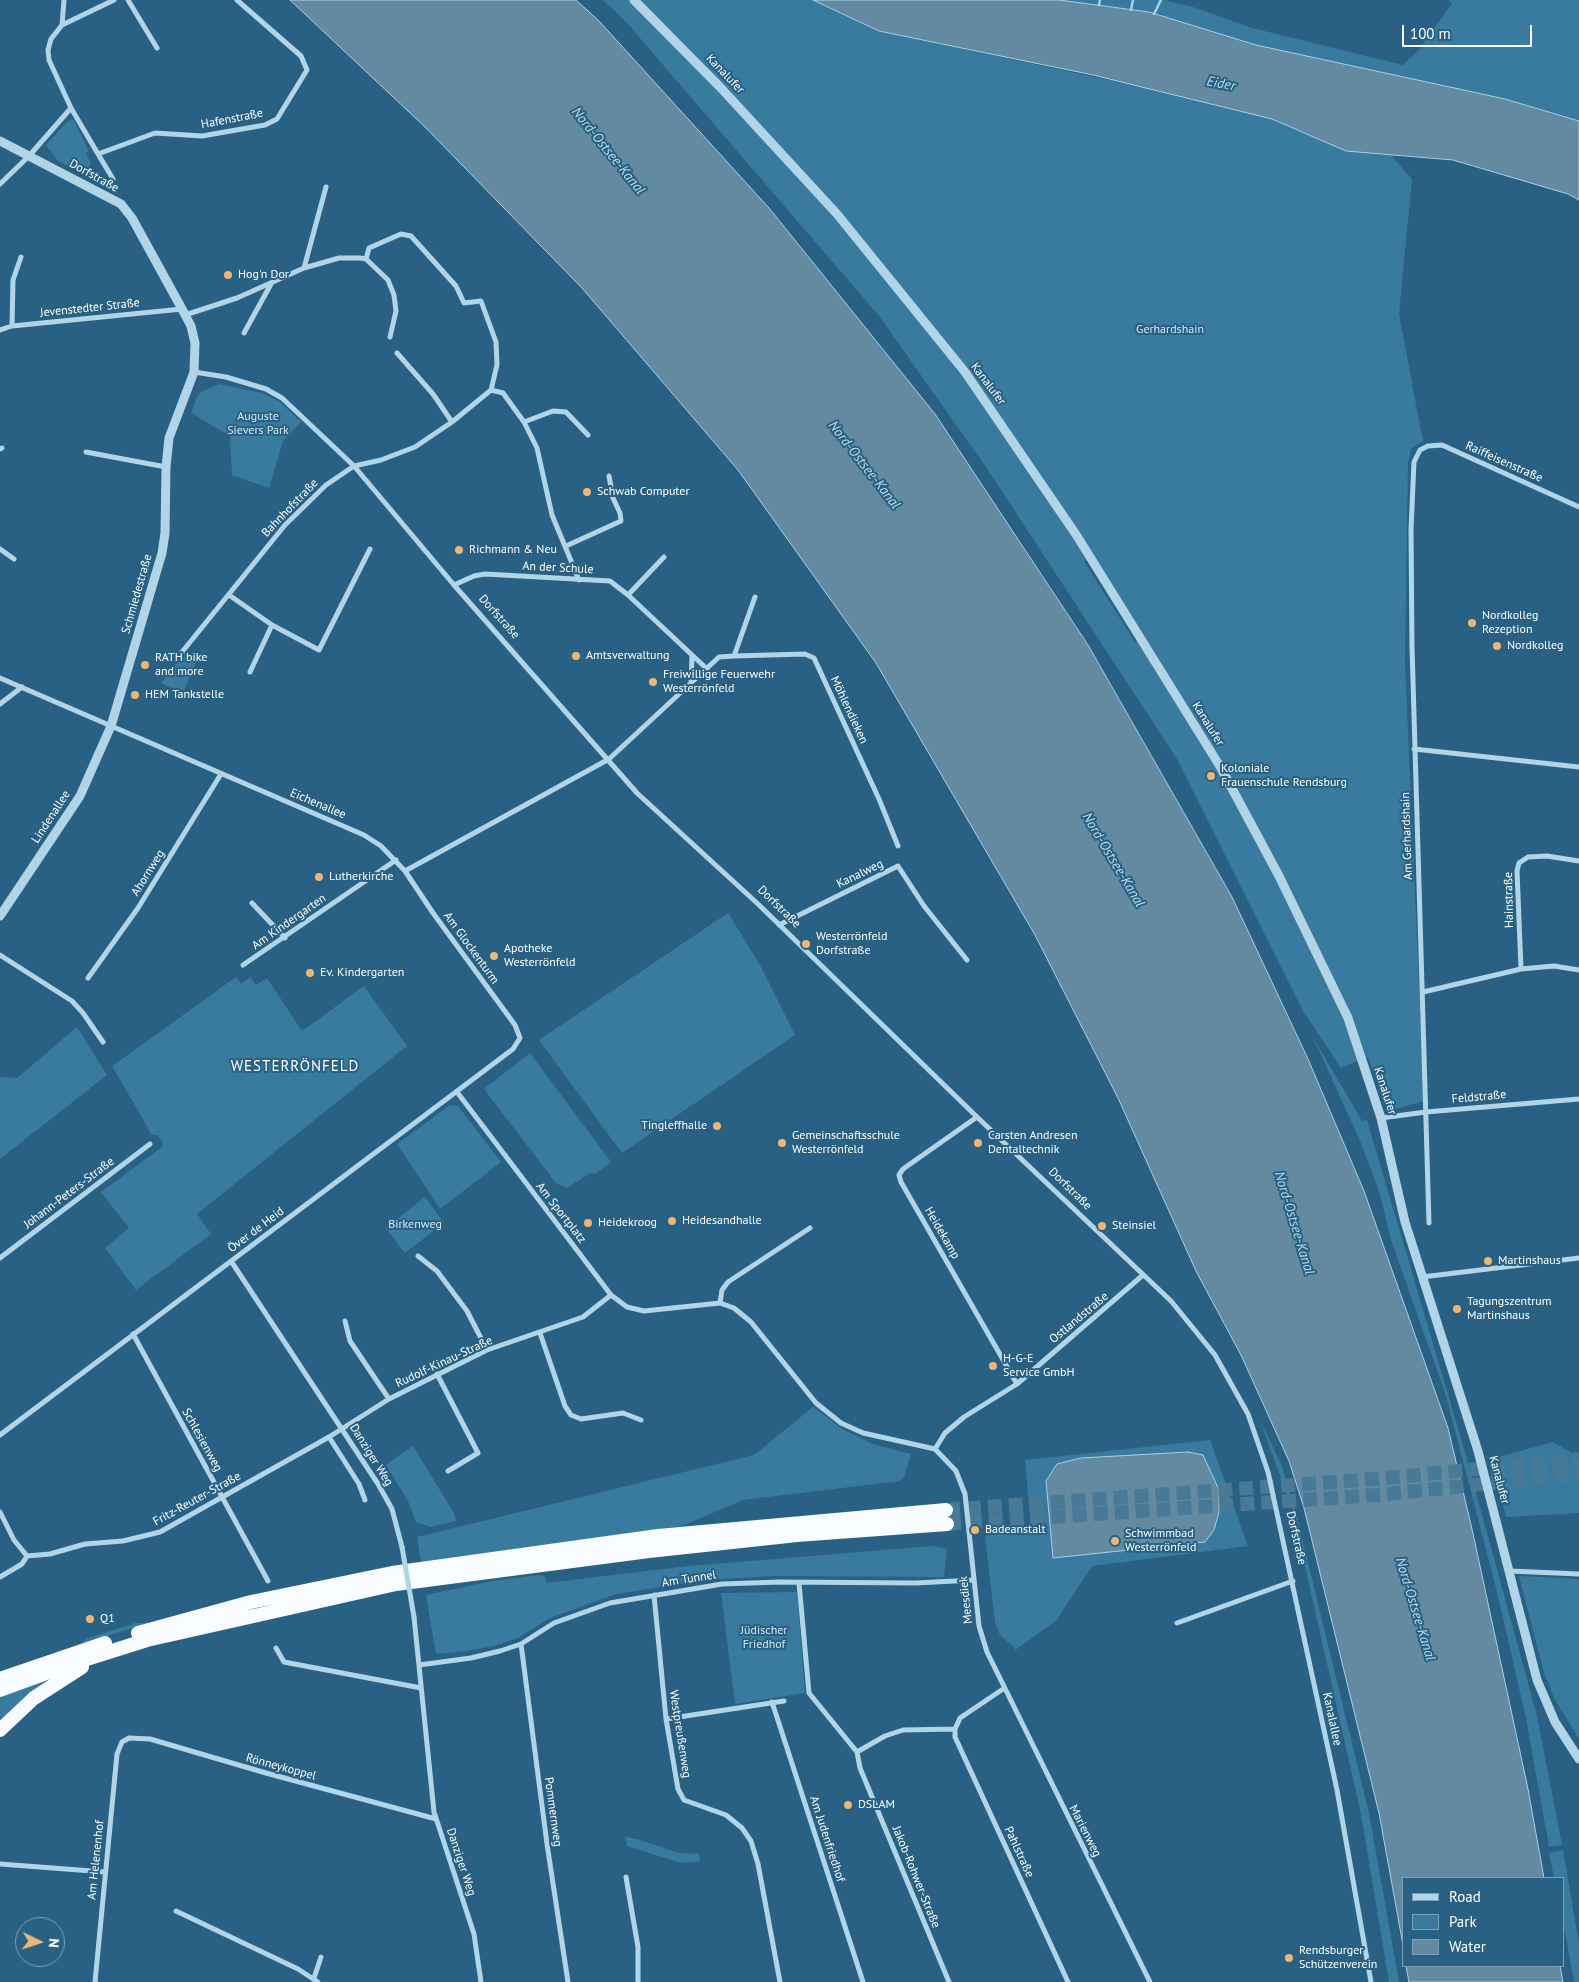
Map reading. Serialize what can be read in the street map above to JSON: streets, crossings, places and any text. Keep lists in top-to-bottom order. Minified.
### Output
{"streets":{"street":["Kanalufer","Hafenstraße","Dorfstraße","Jevenstedter Straße","Raiffeisenstraße","Bahnhofstraße","An der Schule","Schmiedestraße","Möhlendieken","Eichenallee","Lindenallee","Am Gerhardshain","Ahornweg","Kanalweg","Hainstraße","Am Kindergarten","Am Glockenturm","Feldstraße","Johann-Peters-Straße","Am Sportplatz","Över de Heid","Heidekamp","Ostlandstraße","Rudolf-Kinau-Straße","Schlesienweg","Danziger Weg","Fritz-Reuter-Straße","Am Tunnel","Meesdiek","Kanalallee","Westpreußenweg","Rönneykoppel","Pommernweg","Marienweg","Am Judenfriedhof","Pahlstraße","Am Helenenhof","Jakob-Rohwer-Straße"]},"crossings":[["Kanalufer","Feldstraße"],["Dorfstraße","Jevenstedter Straße"],["Dorfstraße","Bahnhofstraße"],["Dorfstraße","An der Schule"],["Dorfstraße","Schmiedestraße"],["Dorfstraße","Möhlendieken"],["Dorfstraße","Kanalweg"],["Dorfstraße","Heidekamp"],["Dorfstraße","Ostlandstraße"],["Dorfstraße","Kanalallee"],["Jevenstedter Straße","Schmiedestraße"],["Raiffeisenstraße","Am Gerhardshain"],["An der Schule","Möhlendieken"],["Schmiedestraße","Eichenallee"],["Schmiedestraße","Lindenallee"],["Eichenallee","Lindenallee"],["Eichenallee","Ahornweg"],["Eichenallee","Am Kindergarten"],["Eichenallee","Am Glockenturm"],["Am Gerhardshain","Feldstraße"],["Am Glockenturm","Över de Heid"],["Am Sportplatz","Över de Heid"],["Am Sportplatz","Rudolf-Kinau-Straße"],["Över de Heid","Schlesienweg"],["Över de Heid","Danziger Weg"],["Heidekamp","Ostlandstraße"],["Ostlandstraße","Meesdiek"],["Rudolf-Kinau-Straße","Danziger Weg"],["Rudolf-Kinau-Straße","Fritz-Reuter-Straße"],["Schlesienweg","Fritz-Reuter-Straße"],["Danziger Weg","Fritz-Reuter-Straße"],["Danziger Weg","Am Tunnel"],["Danziger Weg","Rönneykoppel"],["Am Tunnel","Meesdiek"],["Am Tunnel","Westpreußenweg"],["Am Tunnel","Pommernweg"],["Am Tunnel","Jakob-Rohwer-Straße"],["Meesdiek","Marienweg"],["Rönneykoppel","Am Helenenhof"]],"districts":["WESTERRÖNFELD"],"water":["Eider","Nord-Ostsee-Kanal"],"parks":["Gerhardshain","Auguste Sievers Park","Birkenweg","Jüdischer Friedhof"],"places":["Hog'n Dor","Schwab Computer","Richmann & Neu","Nordkolleg Rezeption","Nordkolleg","Amtsverwaltung","RATH bike and more","Freiwillige Feuerwehr Westerrönfeld","HEM Tankstelle","Koloniale Frauenschule Rendsburg","Lutherkirche","Westerrönfeld Dorfstraße","Apotheke Westerrönfeld","Ev. Kindergarten","Tingleffhalle","Gemeinschaftsschule Westerrönfeld","Carsten Andresen Dentaltechnik","Heidesandhalle","Heidekroog","Steinsiel","Martinshaus","Tagungszentrum Martinshaus","H-G-E Service GmbH","Badeanstalt","Schwimmbad Westerrönfeld","Q1","DSLAM","Rendsburger Schützenverein"],"legend":["Road","Park","Water"],"scale_bar":"100 m","north":"right"}
